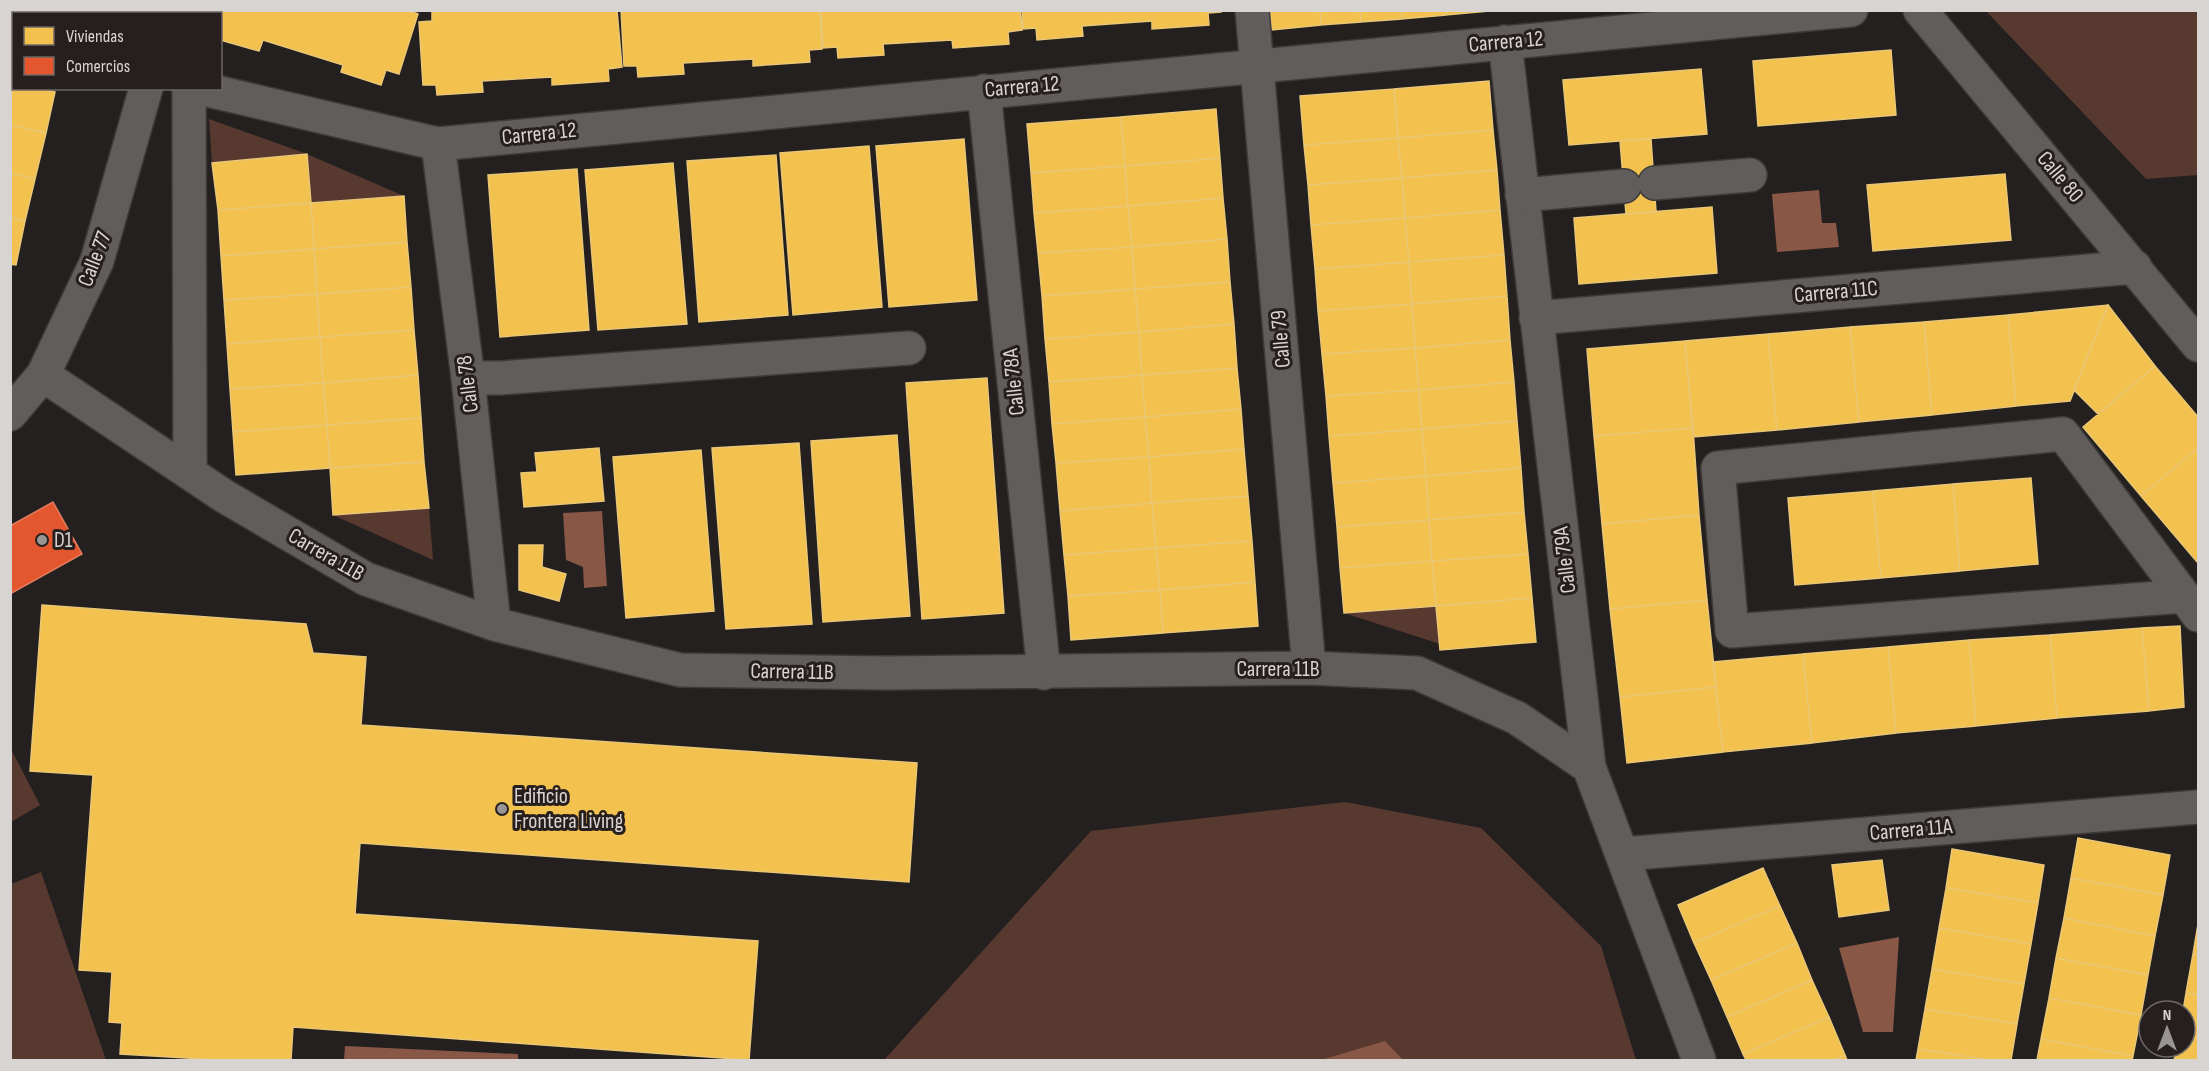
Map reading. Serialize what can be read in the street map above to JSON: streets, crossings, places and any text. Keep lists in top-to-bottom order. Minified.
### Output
{"streets":{"street":["Carrera 12","Calle 80","Calle 77","Carrera 11C","Calle 79","Calle 78A","Calle 78","Carrera 11B","Calle 79A","Carrera 11A"]},"crossings":[["Carrera 12","Calle 79"],["Carrera 12","Calle 78A"],["Carrera 12","Calle 78"],["Carrera 12","Calle 79A"],["Calle 80","Carrera 11C"],["Calle 77","Carrera 11B"],["Carrera 11C","Calle 79A"],["Calle 79","Carrera 11B"],["Calle 78A","Carrera 11B"],["Calle 78","Carrera 11B"],["Carrera 11B","Calle 79A"],["Calle 79A","Carrera 11A"]],"places":["D1","Edificio Frontera Living"],"legend":["Viviendas","Comercios"],"north":"top"}
